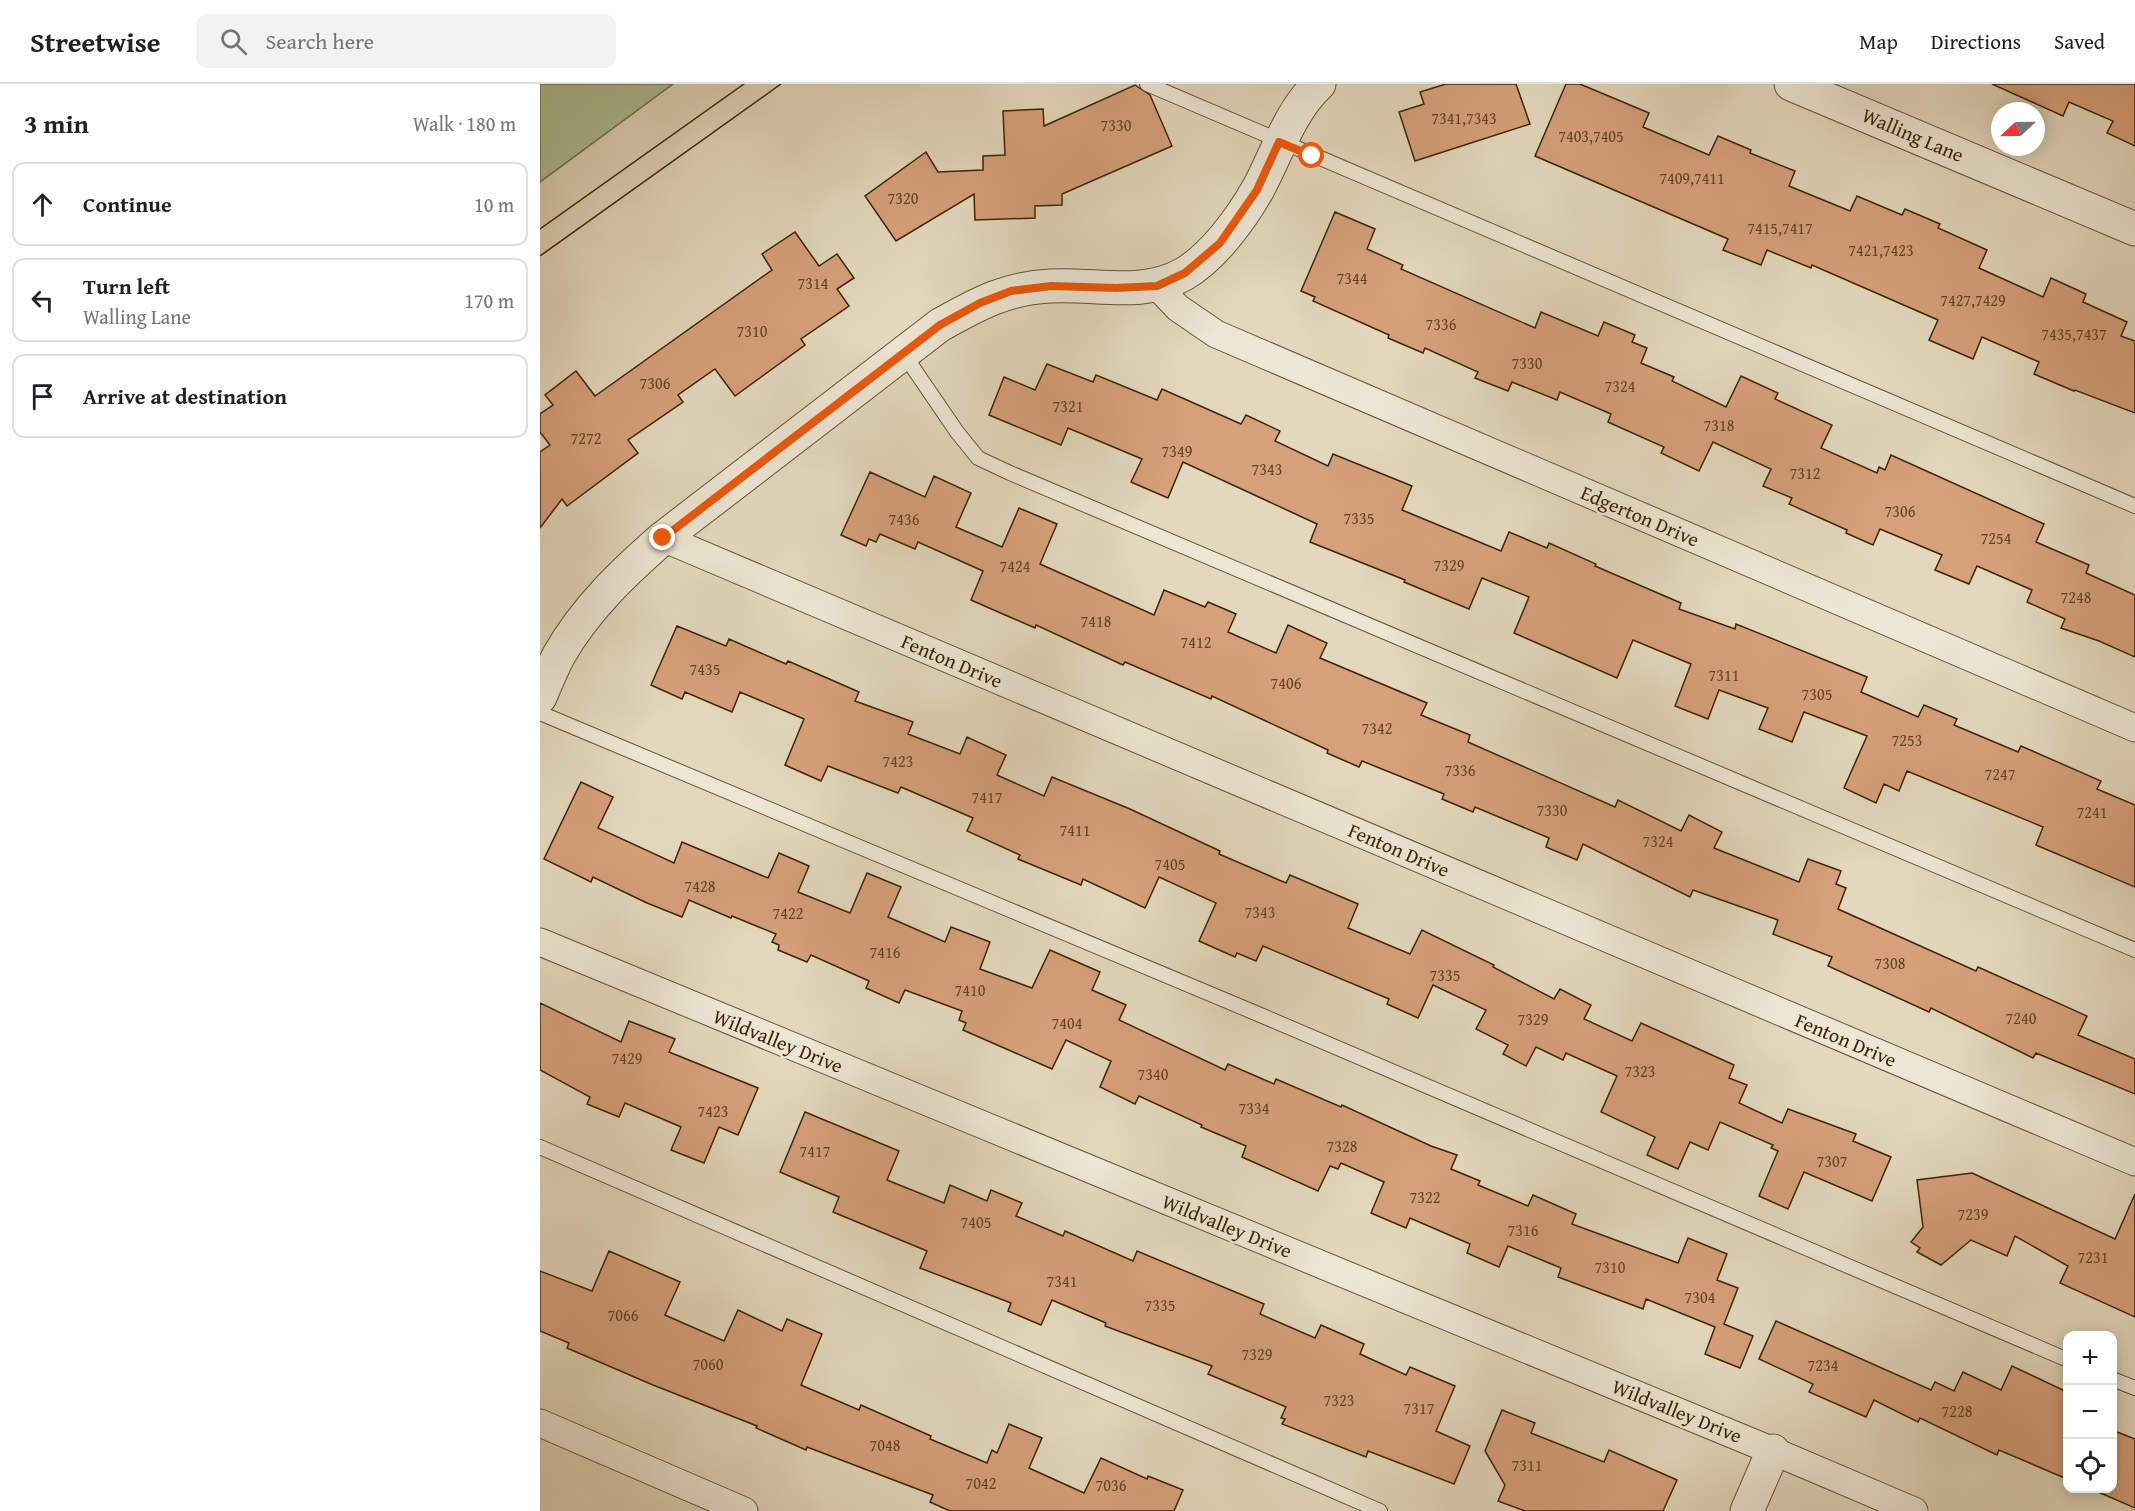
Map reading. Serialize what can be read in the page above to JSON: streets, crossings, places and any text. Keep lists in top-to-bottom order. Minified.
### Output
{"streets":{"street":["Walling Lane","Edgerton Drive","Fenton Drive","Wildvalley Drive"]},"house_numbers":["7341,7343","7330","7403,7405","7409,7411","7320","7415,7417","7421,7423","7344","7314","7427,7429","7336","7310","7435,7437","7330","7306","7324","7321","7318","7272","7349","7343","7312","7306","7335","7436","7254","7329","7424","7248","7418","7412","7435","7311","7406","7305","7342","7253","7423","7336","7247","7417","7330","7241","7411","7324","7405","7428","7343","7422","7416","7308","7335","7410","7240","7329","7404","7429","7323","7340","7334","7423","7328","7417","7307","7322","7239","7405","7316","7231","7310","7341","7304","7335","7066","7329","7060","7234","7323","7317","7228","7048","7311","7042","7036"],"north":"left","page":{"header":"Streetwise","search":"Search here","nav":["Map","Directions","Saved"],"heading":["3 min","Walk · 180 m"],"list":[["Continue","10 m"],["Turn left","Walling Lane","170 m"],"Arrive at destination"],"map_buttons":["+","−"]}}
